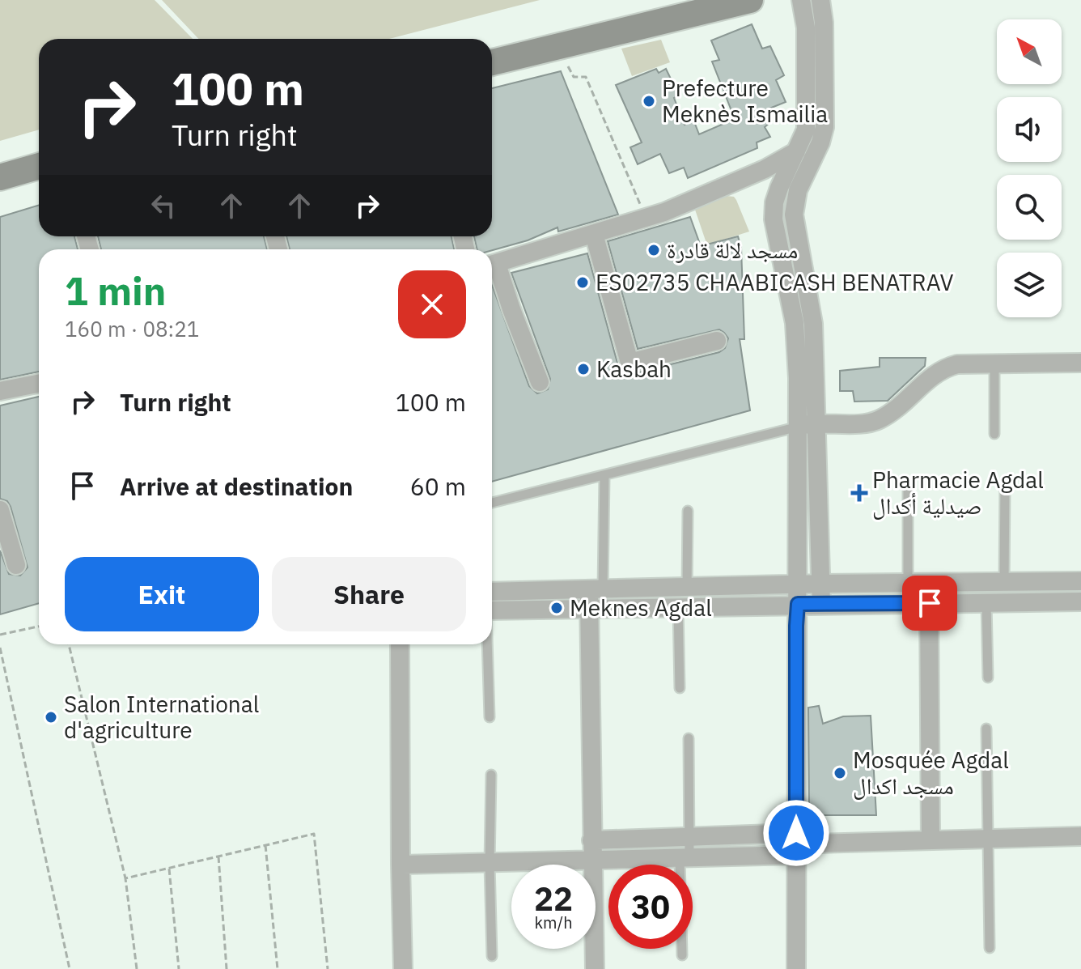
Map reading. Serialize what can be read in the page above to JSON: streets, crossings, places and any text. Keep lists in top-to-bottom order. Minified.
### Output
{"places":{"other":["Prefecture Meknès Ismailia","مسجد لالة قادرة","ES02735 CHAABICASH BENATRAV","Kasbah","Meknes Agdal","Salon International d'agriculture","Mosquée Agdal مسجد اكدال"],"health":["Pharmacie Agdal صيدلية أكدال"]},"north":"top left","page":{"turn":["100 m","Turn right"],"heading":["1 min","160 m · 08:21"],"list":[{"name":"Turn right","value":"100 m"},{"name":"Arrive at destination","value":"60 m"}],"buttons":["Exit","Share"],"speed":"22 km/h","limit":"30"}}
